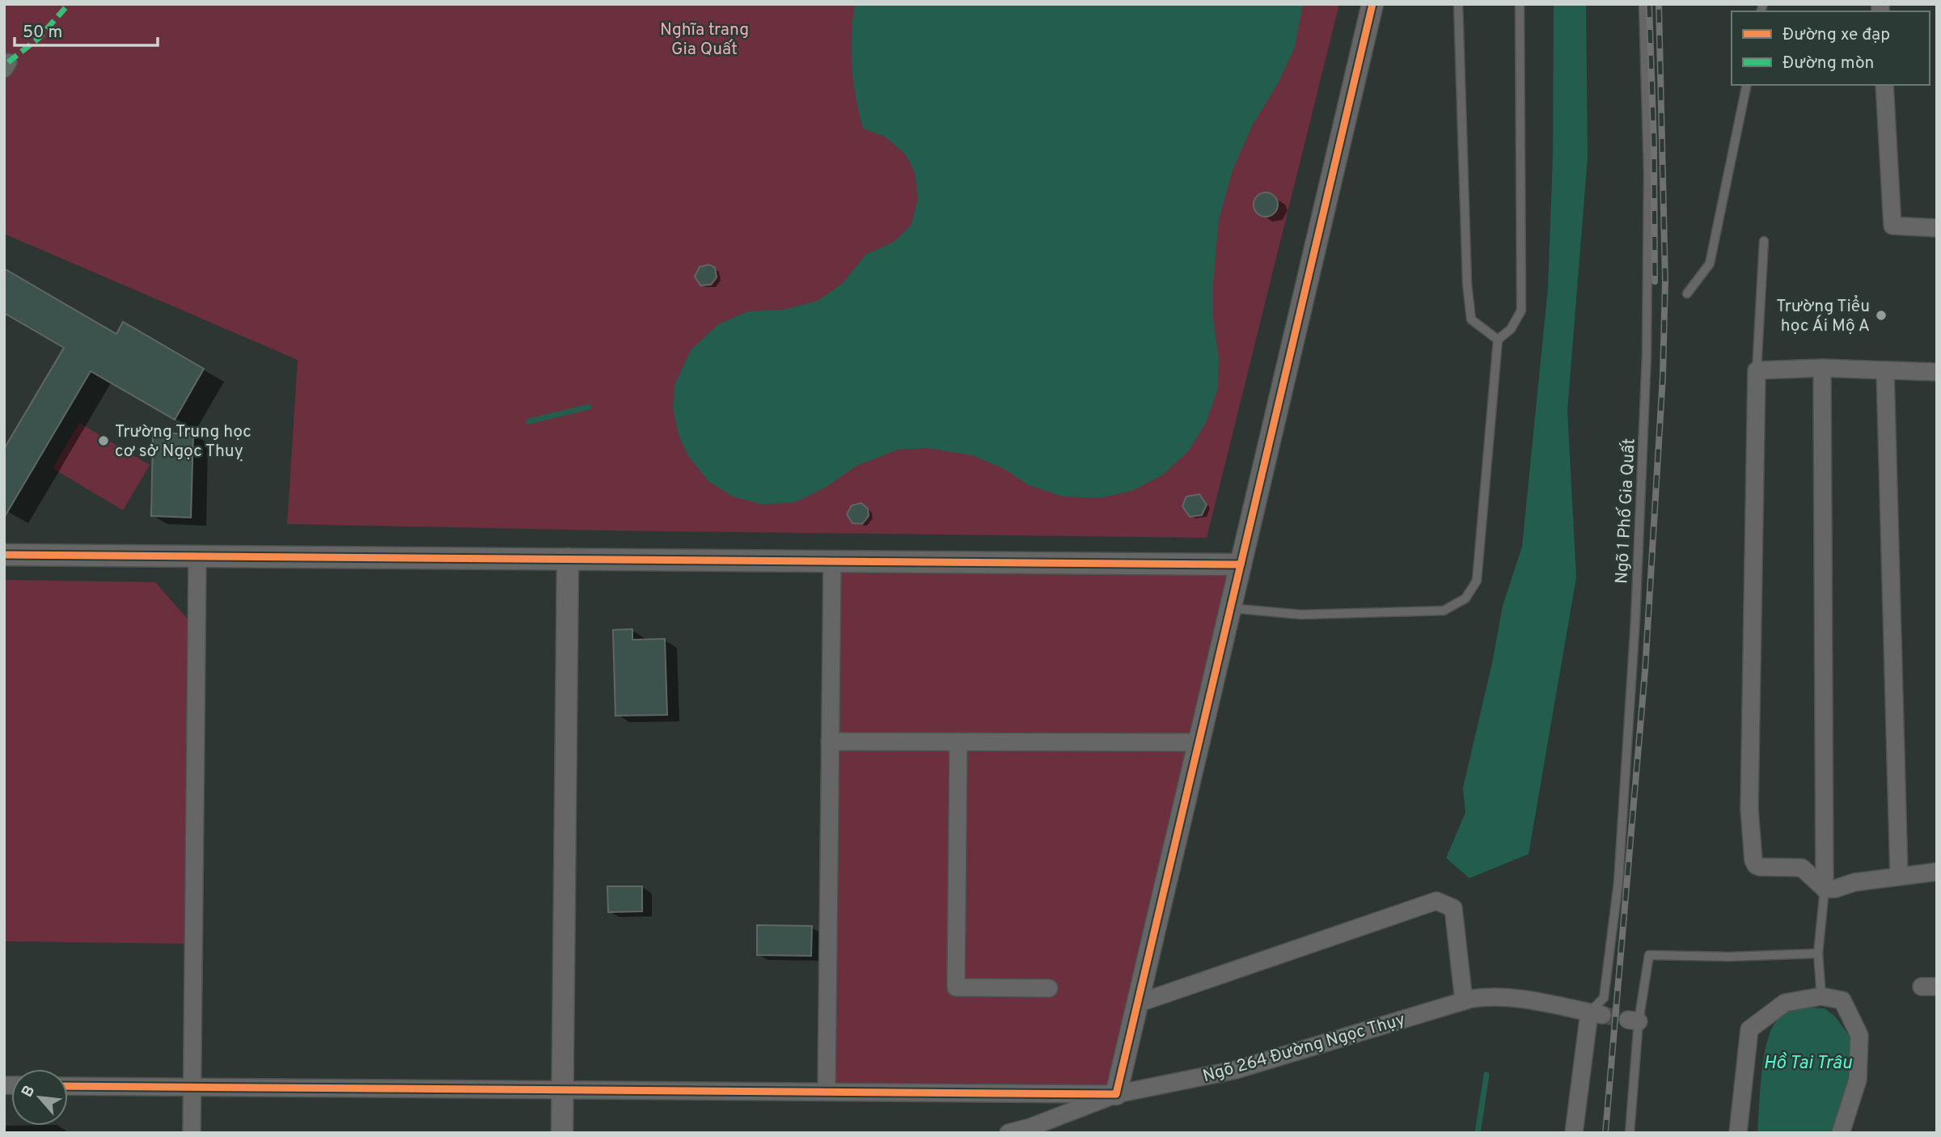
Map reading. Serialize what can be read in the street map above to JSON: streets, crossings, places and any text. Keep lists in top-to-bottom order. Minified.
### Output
{"streets":{"street":["Ngõ 264 Đường Ngọc Thụy"],"lane":["Ngõ 1 Phố Gia Quất"]},"crossings":[["Ngõ 1 Phố Gia Quất","Ngõ 264 Đường Ngọc Thụy"]],"water":["Hồ Tai Trâu"],"parks":["Nghĩa trang Gia Quất"],"places":["Trường Tiểu học Ái Mộ A","Trường Trung học cơ sở Ngọc Thuỵ"],"legend":["Đường xe đạp","Đường mòn"],"scale_bar":"50 m","north":"top left"}
